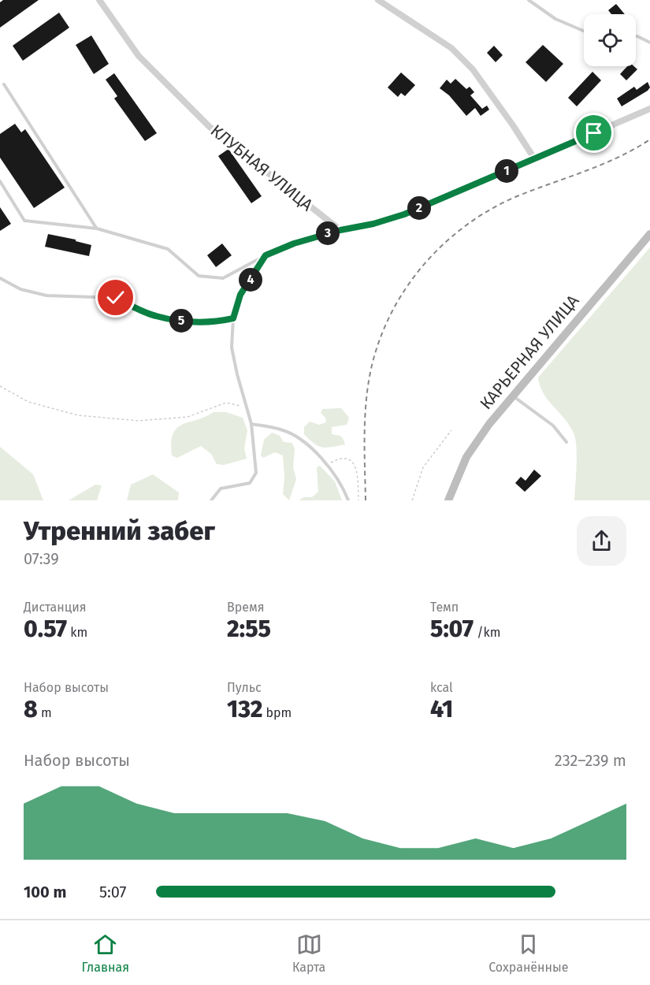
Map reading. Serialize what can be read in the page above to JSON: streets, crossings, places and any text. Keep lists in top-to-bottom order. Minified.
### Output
{"streets":{"main road":["КАРЬЕРНАЯ УЛИЦА"],"street":["КЛУБНАЯ УЛИЦА"]},"page":{"pins":["1","2","3","4","5"],"heading":["Утренний забег","07:39"],"stats":[["Дистанция","0.57 km"],["Время","2:55"],["Темп","5:07 /km"],["Набор высоты","8 m"],["Пульс","132 bpm"],["kcal","41"]],"chart":["Набор высоты","232–239 m"],"list":[{"name":"100 m","note":"5:07"}],"tabs":["Главная","Карта","Сохранённые"]}}
